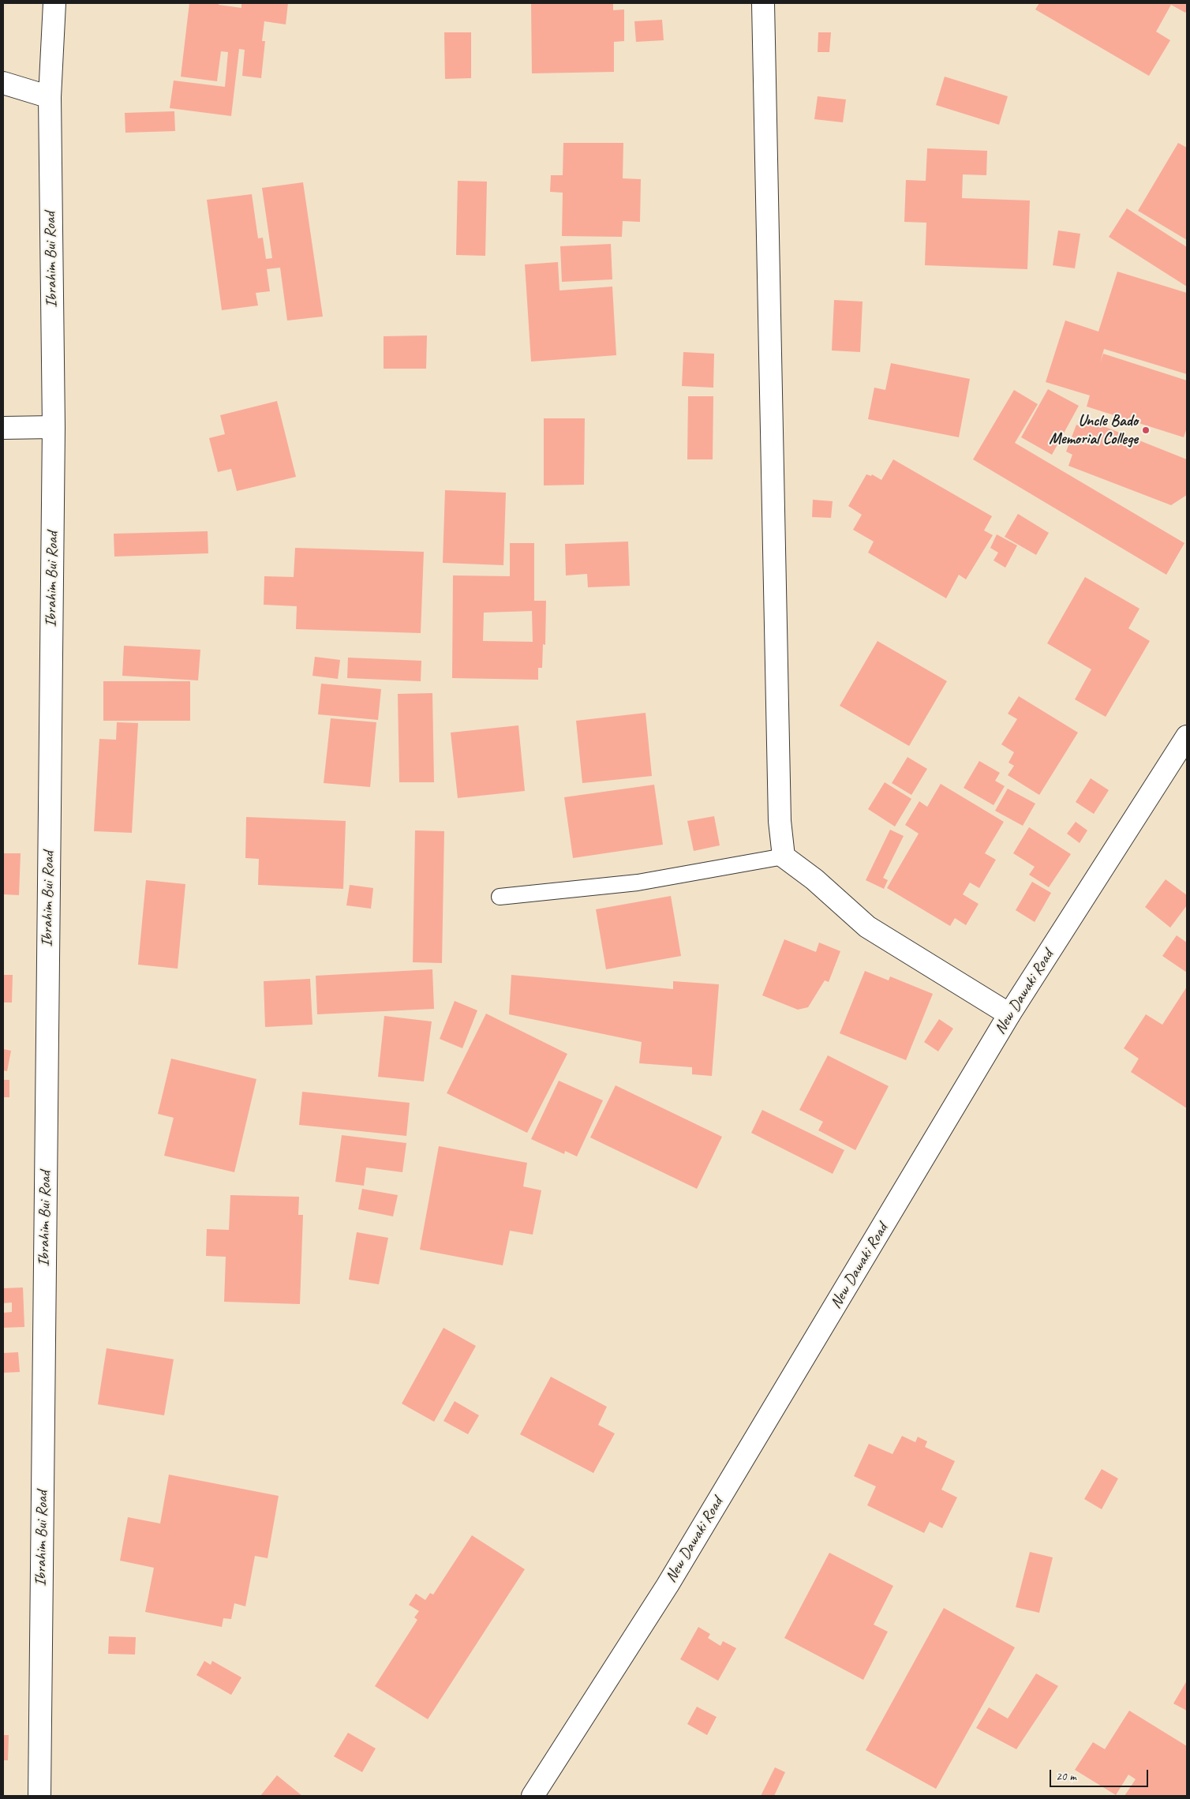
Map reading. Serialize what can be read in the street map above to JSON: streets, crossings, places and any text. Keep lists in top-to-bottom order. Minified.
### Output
{"streets":{"street":["Ibrahim Bui Road","New Dawaki Road"]},"places":["Uncle Bado Memorial College"],"scale_bar":"20 m"}
